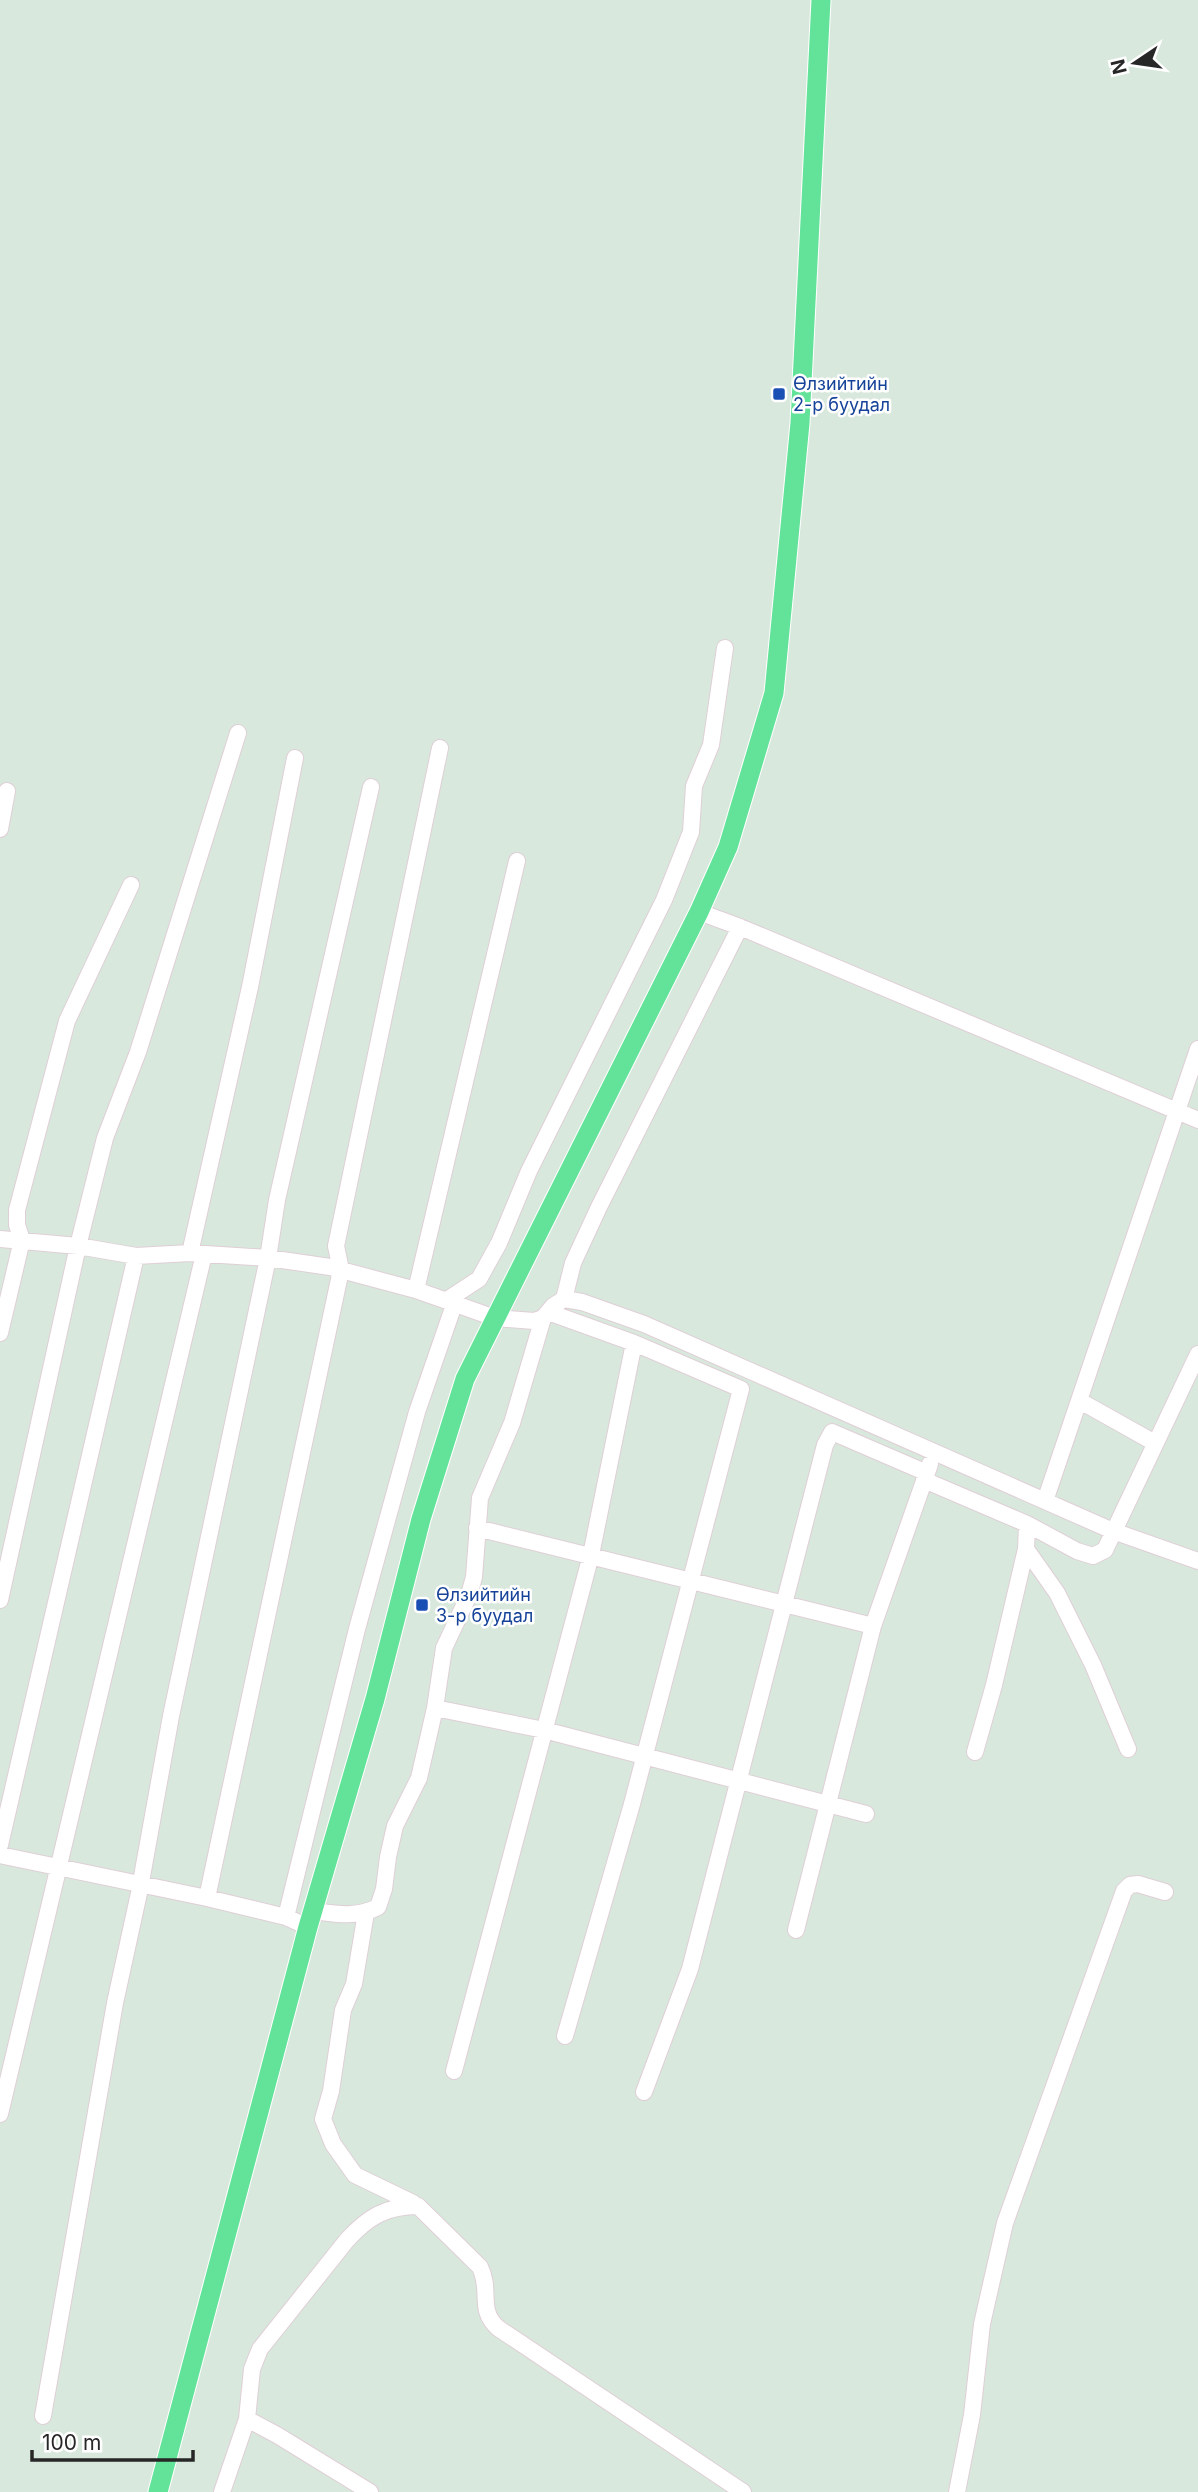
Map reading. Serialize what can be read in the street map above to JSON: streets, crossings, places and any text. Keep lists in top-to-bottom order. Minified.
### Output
{"places":{"transit":["Өлзийтийн 2-р буудал","Өлзийтийн 3-р буудал"]},"scale_bar":"100 m","north":"left"}
